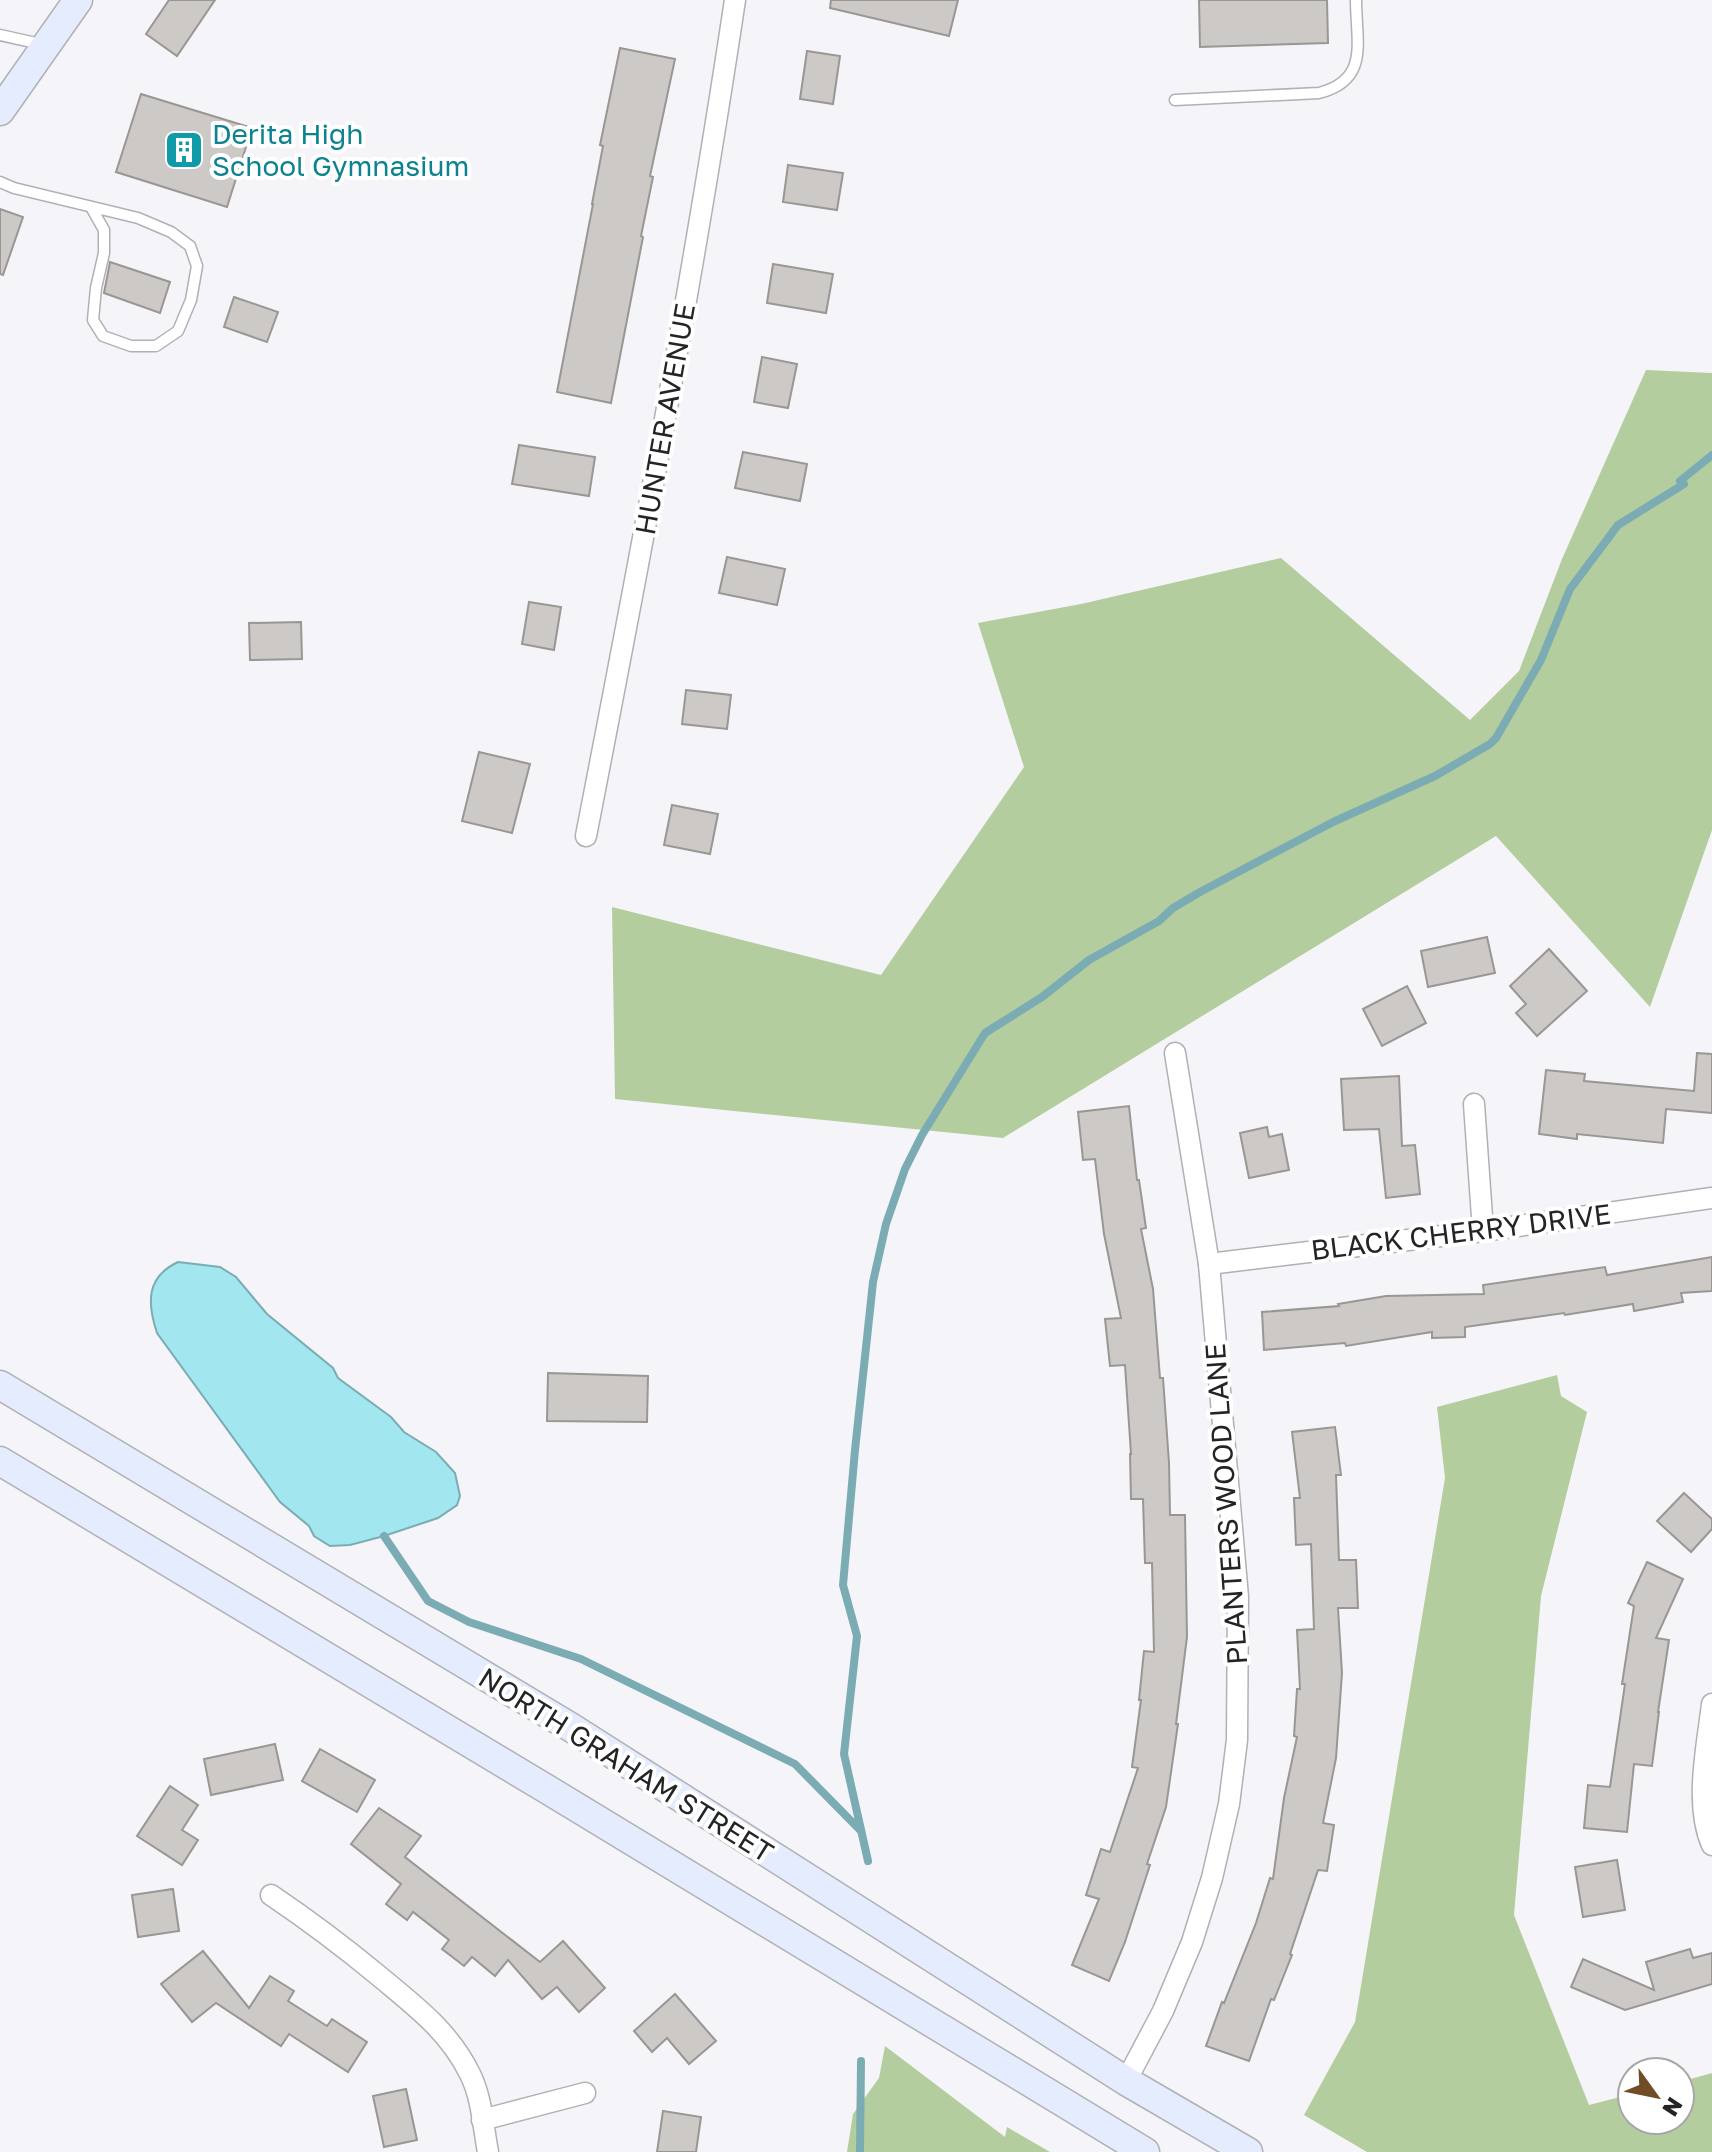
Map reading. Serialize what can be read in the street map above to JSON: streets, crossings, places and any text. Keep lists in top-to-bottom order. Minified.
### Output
{"streets":{"main road":["NORTH GRAHAM STREET"],"street":["HUNTER AVENUE","BLACK CHERRY DRIVE","PLANTERS WOOD LANE"]},"crossings":[["BLACK CHERRY DRIVE","PLANTERS WOOD LANE"],["PLANTERS WOOD LANE","NORTH GRAHAM STREET"]],"places":{"building":["Derita High School Gymnasium"]},"north":"bottom right"}
